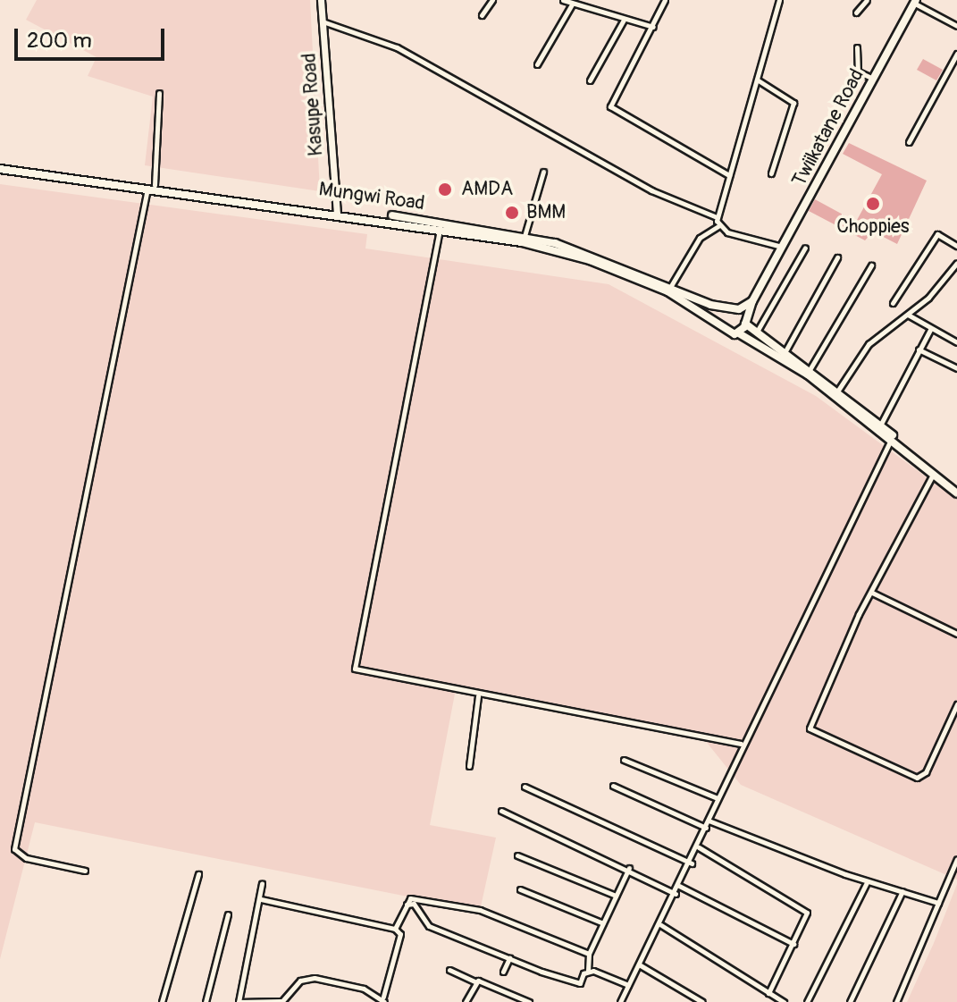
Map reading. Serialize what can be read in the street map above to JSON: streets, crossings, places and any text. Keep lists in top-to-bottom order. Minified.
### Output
{"streets":{"main road":["Twiikatane Road","Mungwi Road"],"street":["Kasupe Road"]},"crossings":[["Kasupe Road","Mungwi Road"],["Twiikatane Road","Mungwi Road"]],"places":["AMDA","Choppies","BMM"],"scale_bar":"200 m"}
